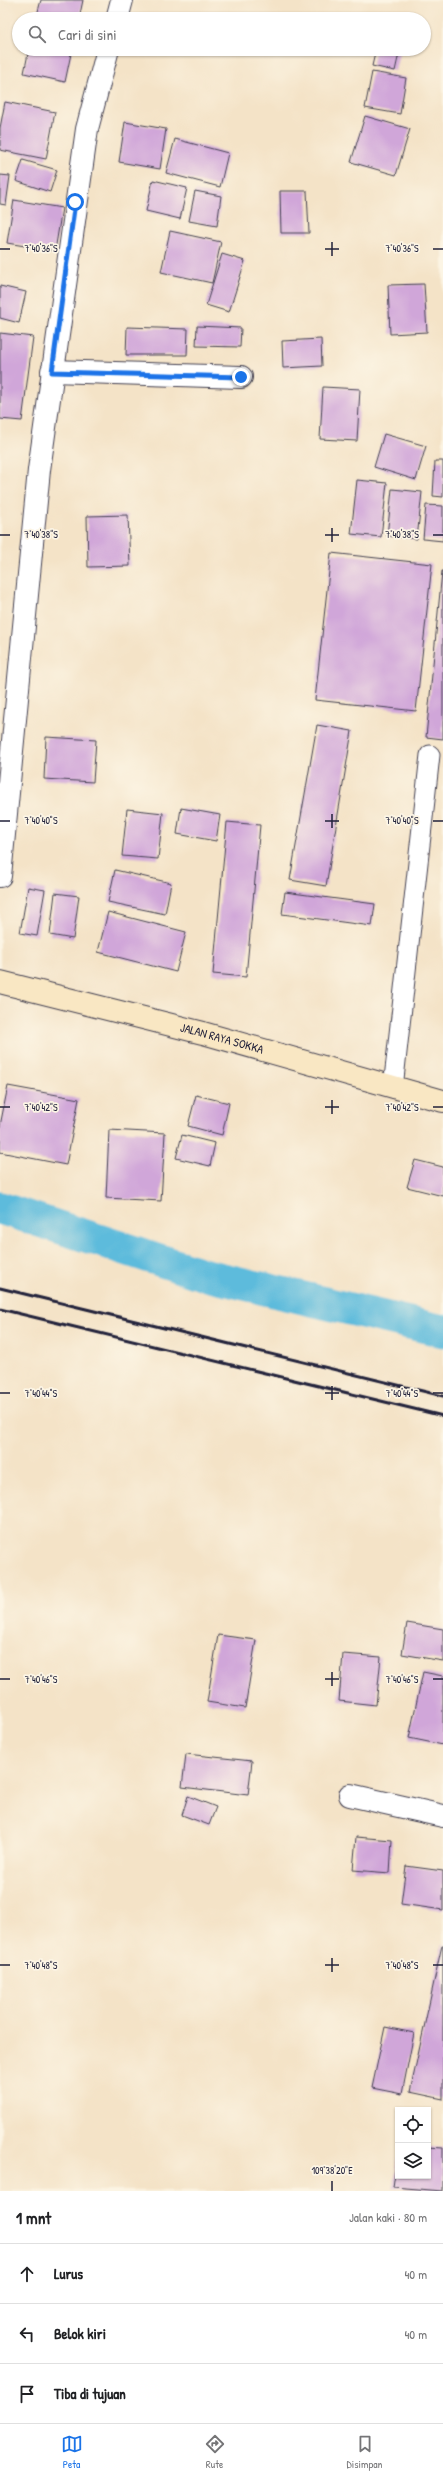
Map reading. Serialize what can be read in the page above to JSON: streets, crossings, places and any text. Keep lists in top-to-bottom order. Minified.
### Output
{"streets":{"main road":["JALAN RAYA SOKKA"]},"page":{"search":"Cari di sini","heading":["1 mnt","Jalan kaki · 80 m"],"list":[["Lurus","40 m"],["Belok kiri","40 m"],"Tiba di tujuan"],"nav":["Peta","Rute","Disimpan"]},"coordinates":["7°40'36\"S","7°40'38\"S","7°40'40\"S","7°40'42\"S","7°40'44\"S","7°40'46\"S","7°40'48\"S","109°38'20\"E"]}
